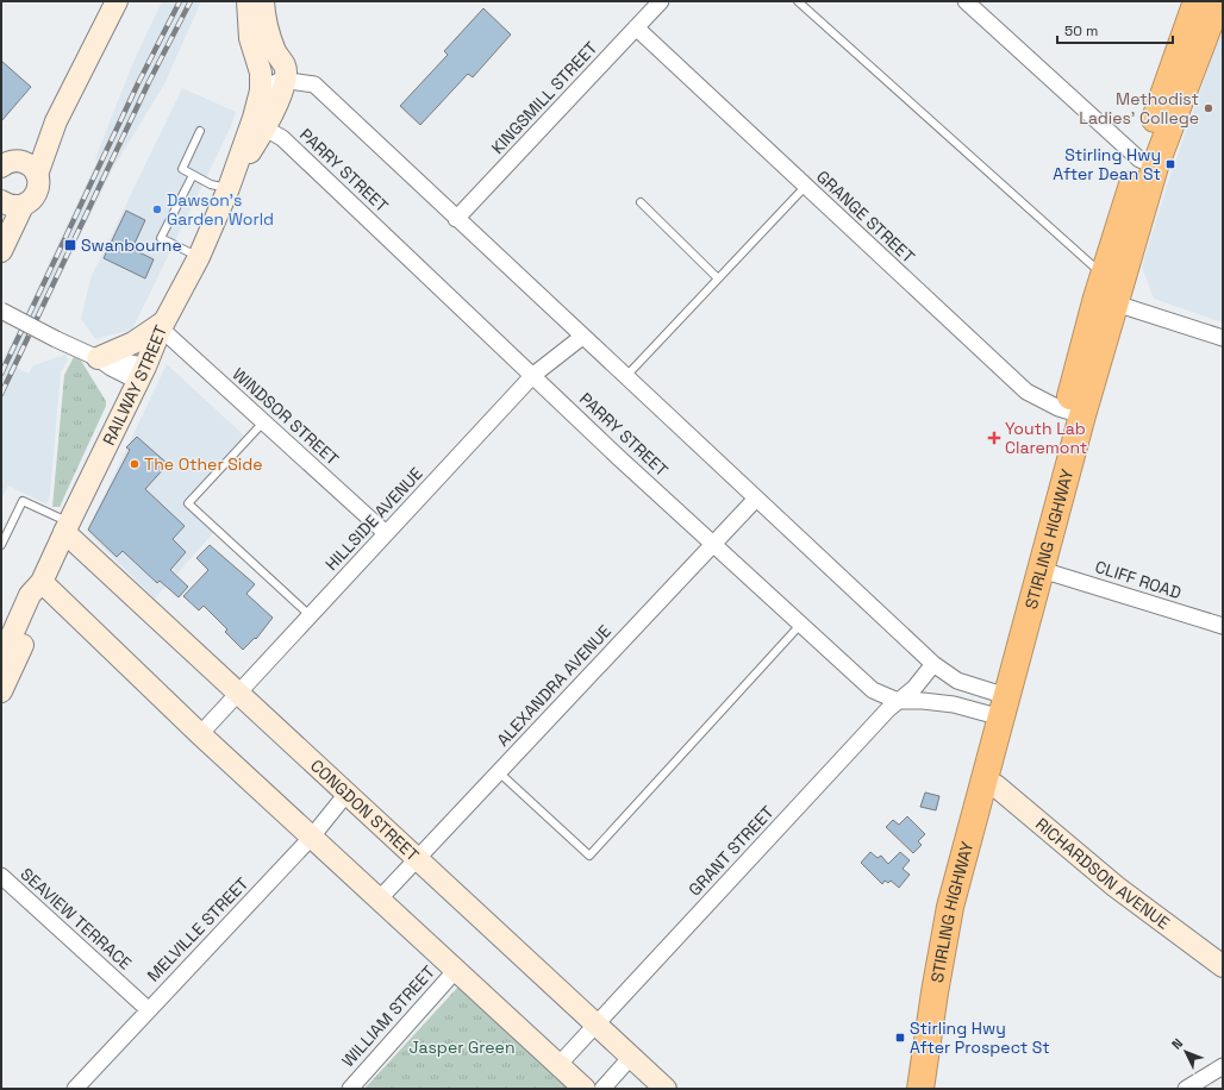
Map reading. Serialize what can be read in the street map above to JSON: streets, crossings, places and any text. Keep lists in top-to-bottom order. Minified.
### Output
{"streets":{"highway":["STIRLING HIGHWAY"],"street":["KINGSMILL STREET","PARRY STREET","GRANGE STREET","RAILWAY STREET","WINDSOR STREET","HILLSIDE AVENUE","CLIFF ROAD","ALEXANDRA AVENUE","CONGDON STREET","GRANT STREET","RICHARDSON AVENUE","SEAVIEW TERRACE","MELVILLE STREET","WILLIAM STREET"]},"crossings":[["KINGSMILL STREET","GRANGE STREET"],["PARRY STREET","RAILWAY STREET"],["PARRY STREET","HILLSIDE AVENUE"],["PARRY STREET","STIRLING HIGHWAY"],["PARRY STREET","ALEXANDRA AVENUE"],["PARRY STREET","GRANT STREET"],["GRANGE STREET","STIRLING HIGHWAY"],["RAILWAY STREET","WINDSOR STREET"],["RAILWAY STREET","CONGDON STREET"],["WINDSOR STREET","HILLSIDE AVENUE"],["HILLSIDE AVENUE","CONGDON STREET"],["STIRLING HIGHWAY","CLIFF ROAD"],["STIRLING HIGHWAY","RICHARDSON AVENUE"],["ALEXANDRA AVENUE","CONGDON STREET"],["CONGDON STREET","GRANT STREET"],["CONGDON STREET","MELVILLE STREET"],["SEAVIEW TERRACE","MELVILLE STREET"]],"parks":["Jasper Green"],"places":{"other":["Methodist Ladies' College","Dawson's Garden World","The Other Side"],"transit":["Stirling Hwy After Dean St","Swanbourne","Stirling Hwy After Prospect St"],"health":["Youth Lab Claremont"]},"scale_bar":"50 m","north":"top left"}
